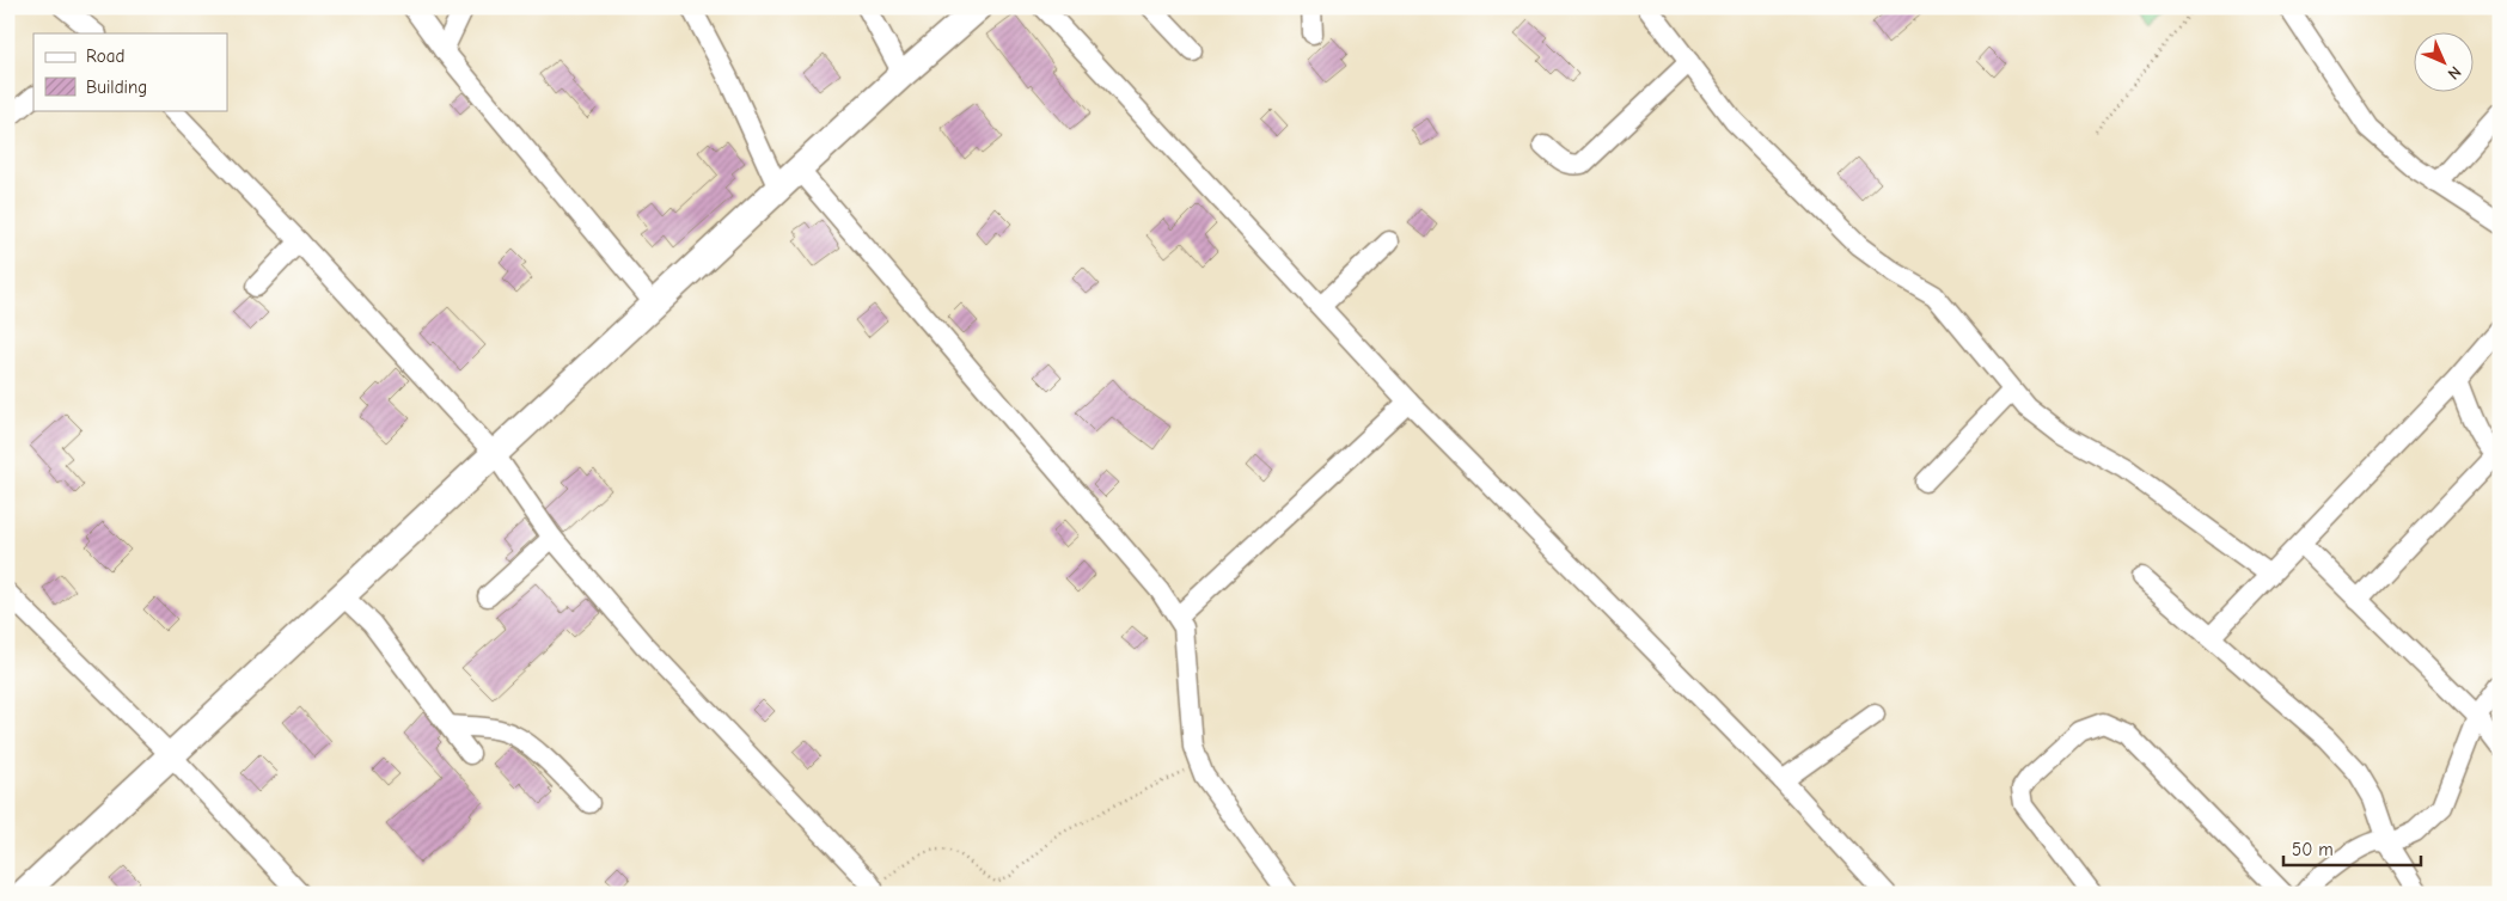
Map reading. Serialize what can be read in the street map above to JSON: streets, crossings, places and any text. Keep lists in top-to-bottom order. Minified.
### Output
{"legend":["Road","Building"],"scale_bar":"50 m","north":"bottom right"}
